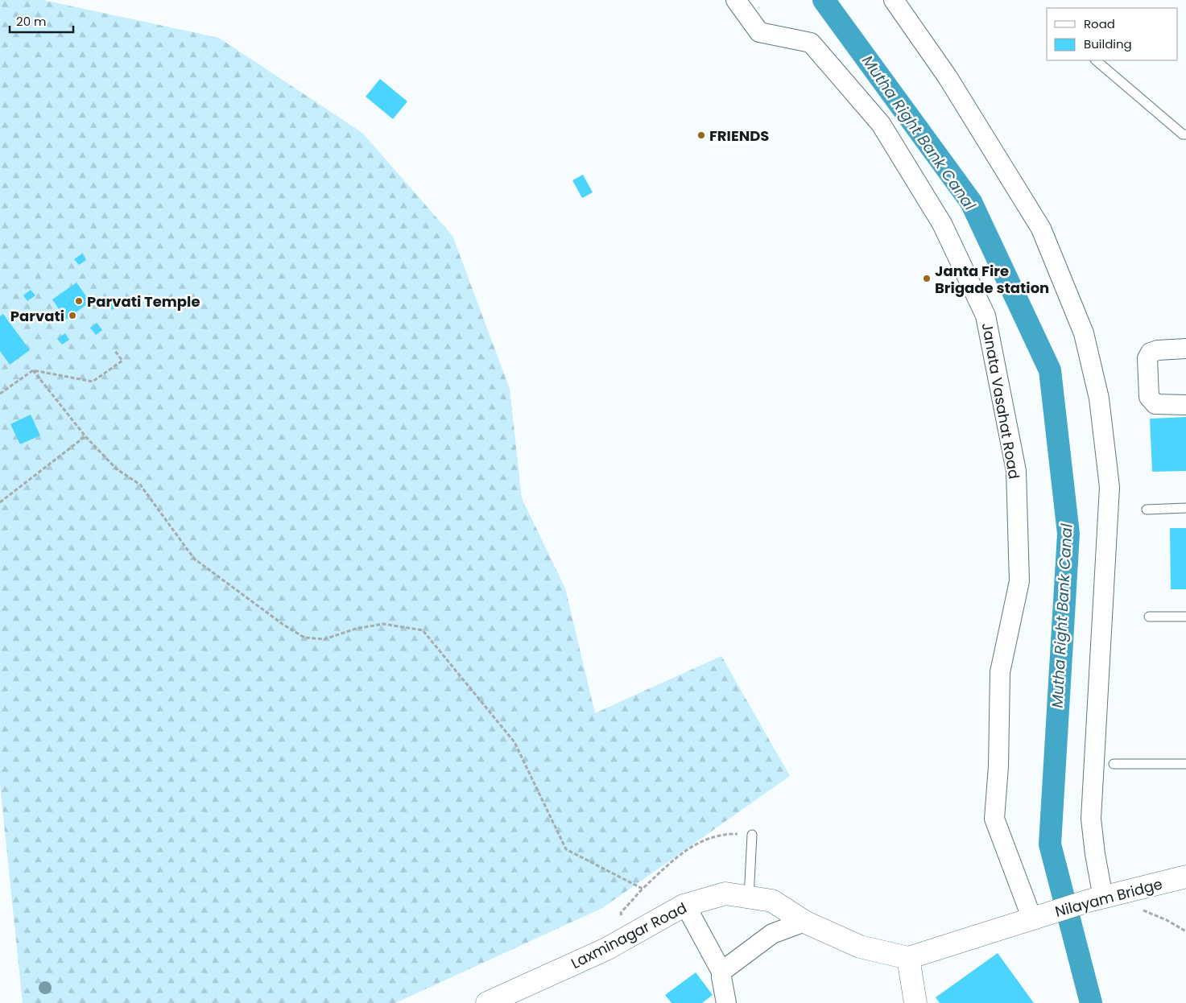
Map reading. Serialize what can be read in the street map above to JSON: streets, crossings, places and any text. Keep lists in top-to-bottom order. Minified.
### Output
{"streets":{"street":["Janata Vasahat Road","Nilayam Bridge","Laxminagar Road"]},"crossings":[["Janata Vasahat Road","Nilayam Bridge"],["Nilayam Bridge","Laxminagar Road"]],"water":["Mutha Right Bank Canal"],"places":["FRIENDS","Janta Fire Brigade station","Parvati Temple","Parvati"],"legend":["Road","Building"],"scale_bar":"20 m"}
